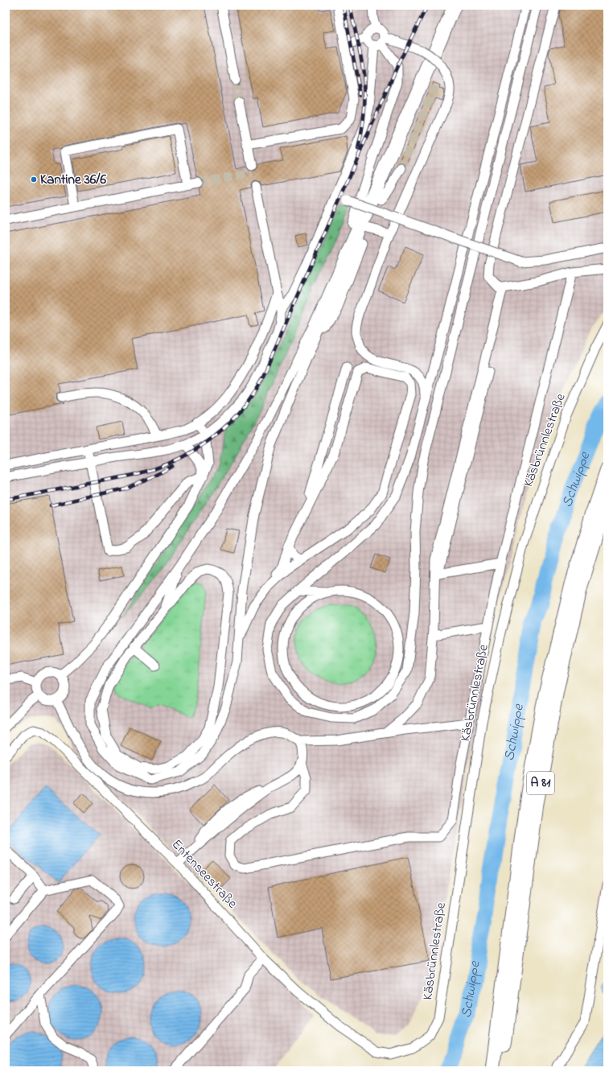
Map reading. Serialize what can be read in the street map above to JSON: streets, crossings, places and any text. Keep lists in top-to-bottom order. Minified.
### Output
{"streets":{"highway":["A 81"],"street":["Käsbrünnlestraße","Entenseestraße"]},"crossings":[["Käsbrünnlestraße","Entenseestraße"]],"water":["Schwippe"],"places":["Kantine 36/6"]}
